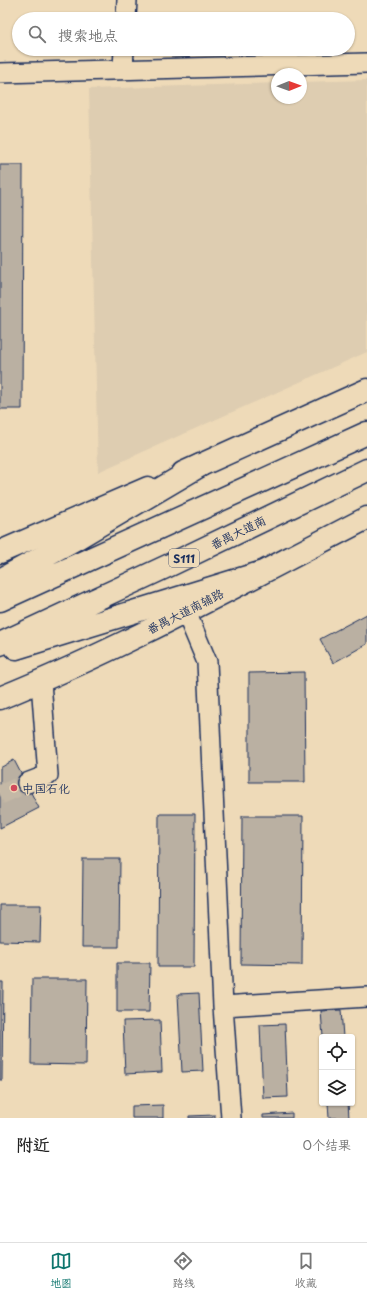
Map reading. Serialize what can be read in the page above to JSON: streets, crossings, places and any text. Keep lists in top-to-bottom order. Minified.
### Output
{"streets":{"main road":["番禺大道南","S111","番禺大道南辅路"]},"places":["中国石化"],"north":"right","page":{"search":"搜索地点","heading":["附近","0个结果"],"nav":["地图","路线","收藏"]}}
